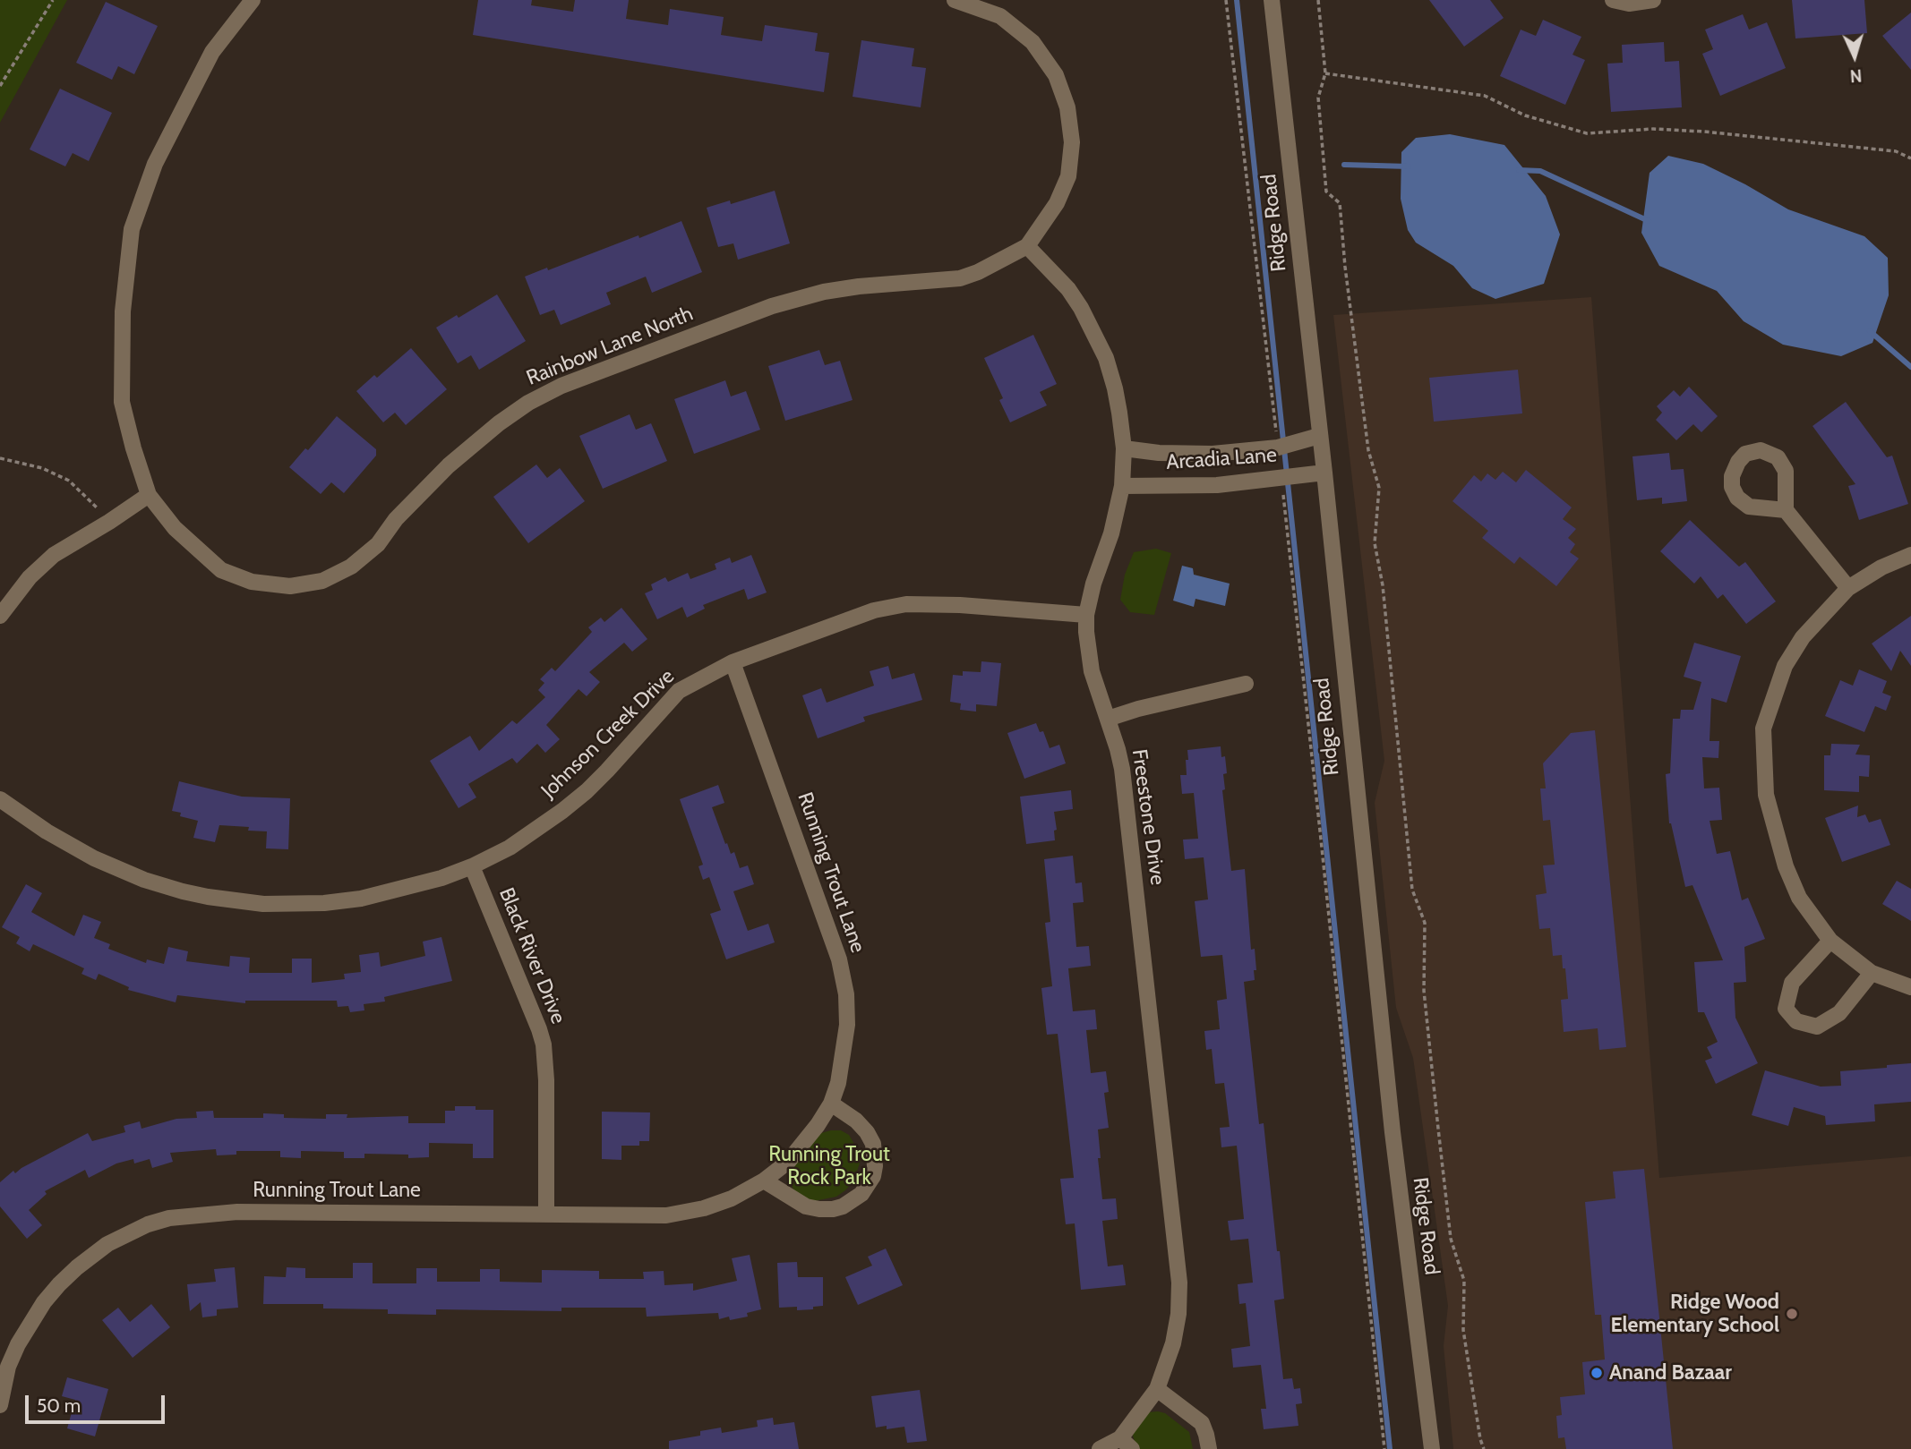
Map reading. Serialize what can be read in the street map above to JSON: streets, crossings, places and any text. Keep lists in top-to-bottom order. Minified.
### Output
{"streets":{"street":["Ridge Road","Rainbow Lane North","Arcadia Lane","Johnson Creek Drive","Freestone Drive","Running Trout Lane","Black River Drive"]},"crossings":[["Ridge Road","Arcadia Lane"],["Rainbow Lane North","Freestone Drive"],["Arcadia Lane","Freestone Drive"],["Johnson Creek Drive","Freestone Drive"],["Johnson Creek Drive","Running Trout Lane"],["Johnson Creek Drive","Black River Drive"],["Running Trout Lane","Black River Drive"]],"parks":["Running Trout Rock Park"],"places":["Ridge Wood Elementary School","Anand Bazaar"],"scale_bar":"50 m","north":"bottom"}
